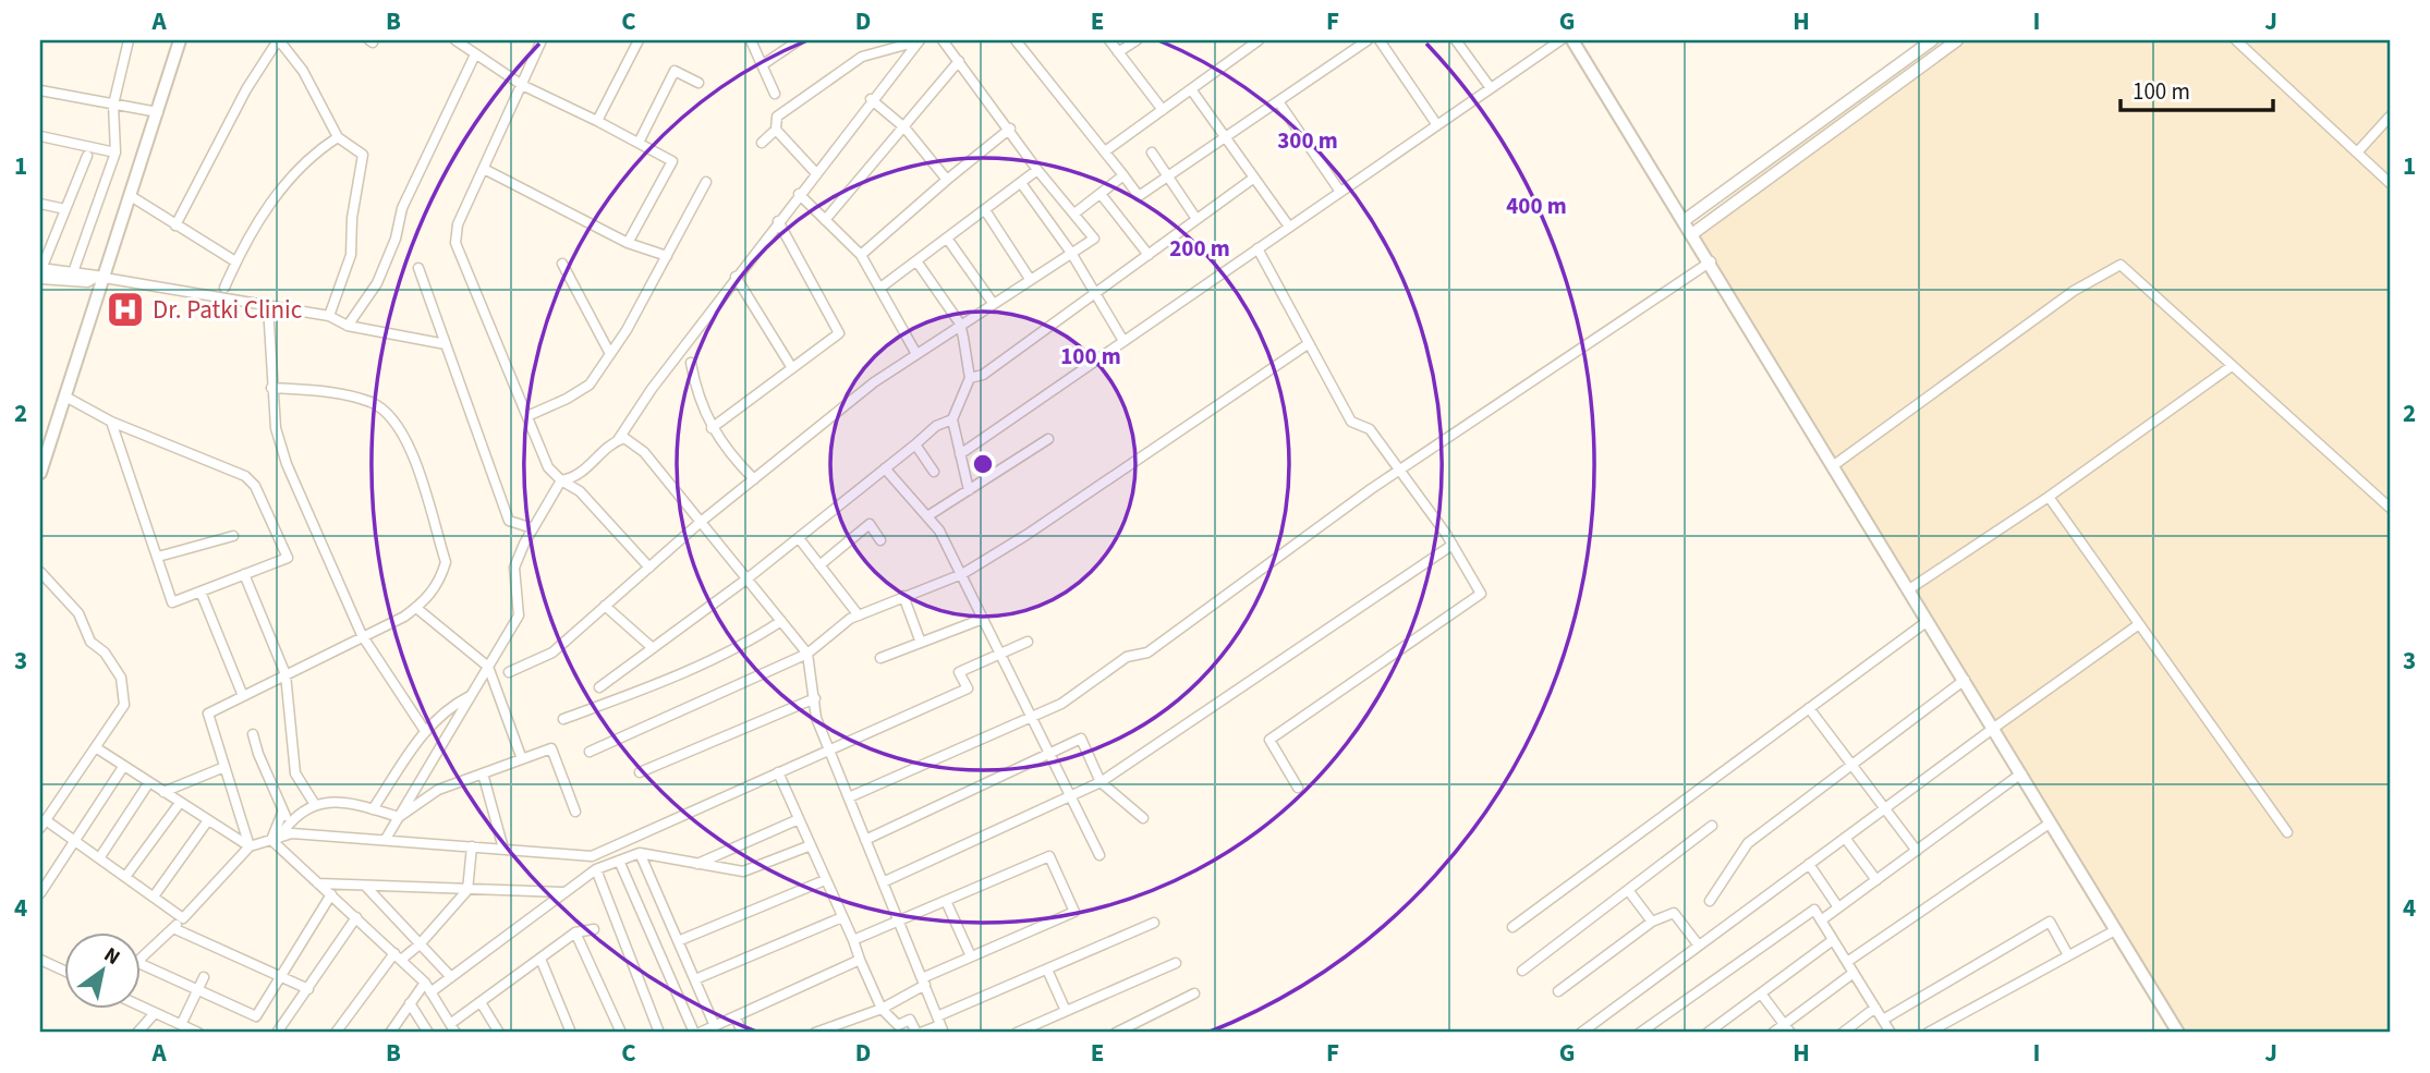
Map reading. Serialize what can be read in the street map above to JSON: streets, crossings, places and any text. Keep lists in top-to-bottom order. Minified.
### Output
{"places":{"hospital":["Dr. Patki Clinic"]},"scale_bar":"100 m","north":"top right","grid":{"columns":["A","B","C","D","E","F","G","H","I","J"],"rows":["1","2","3","4"]},"rings":["300 m","400 m","200 m","100 m"]}
